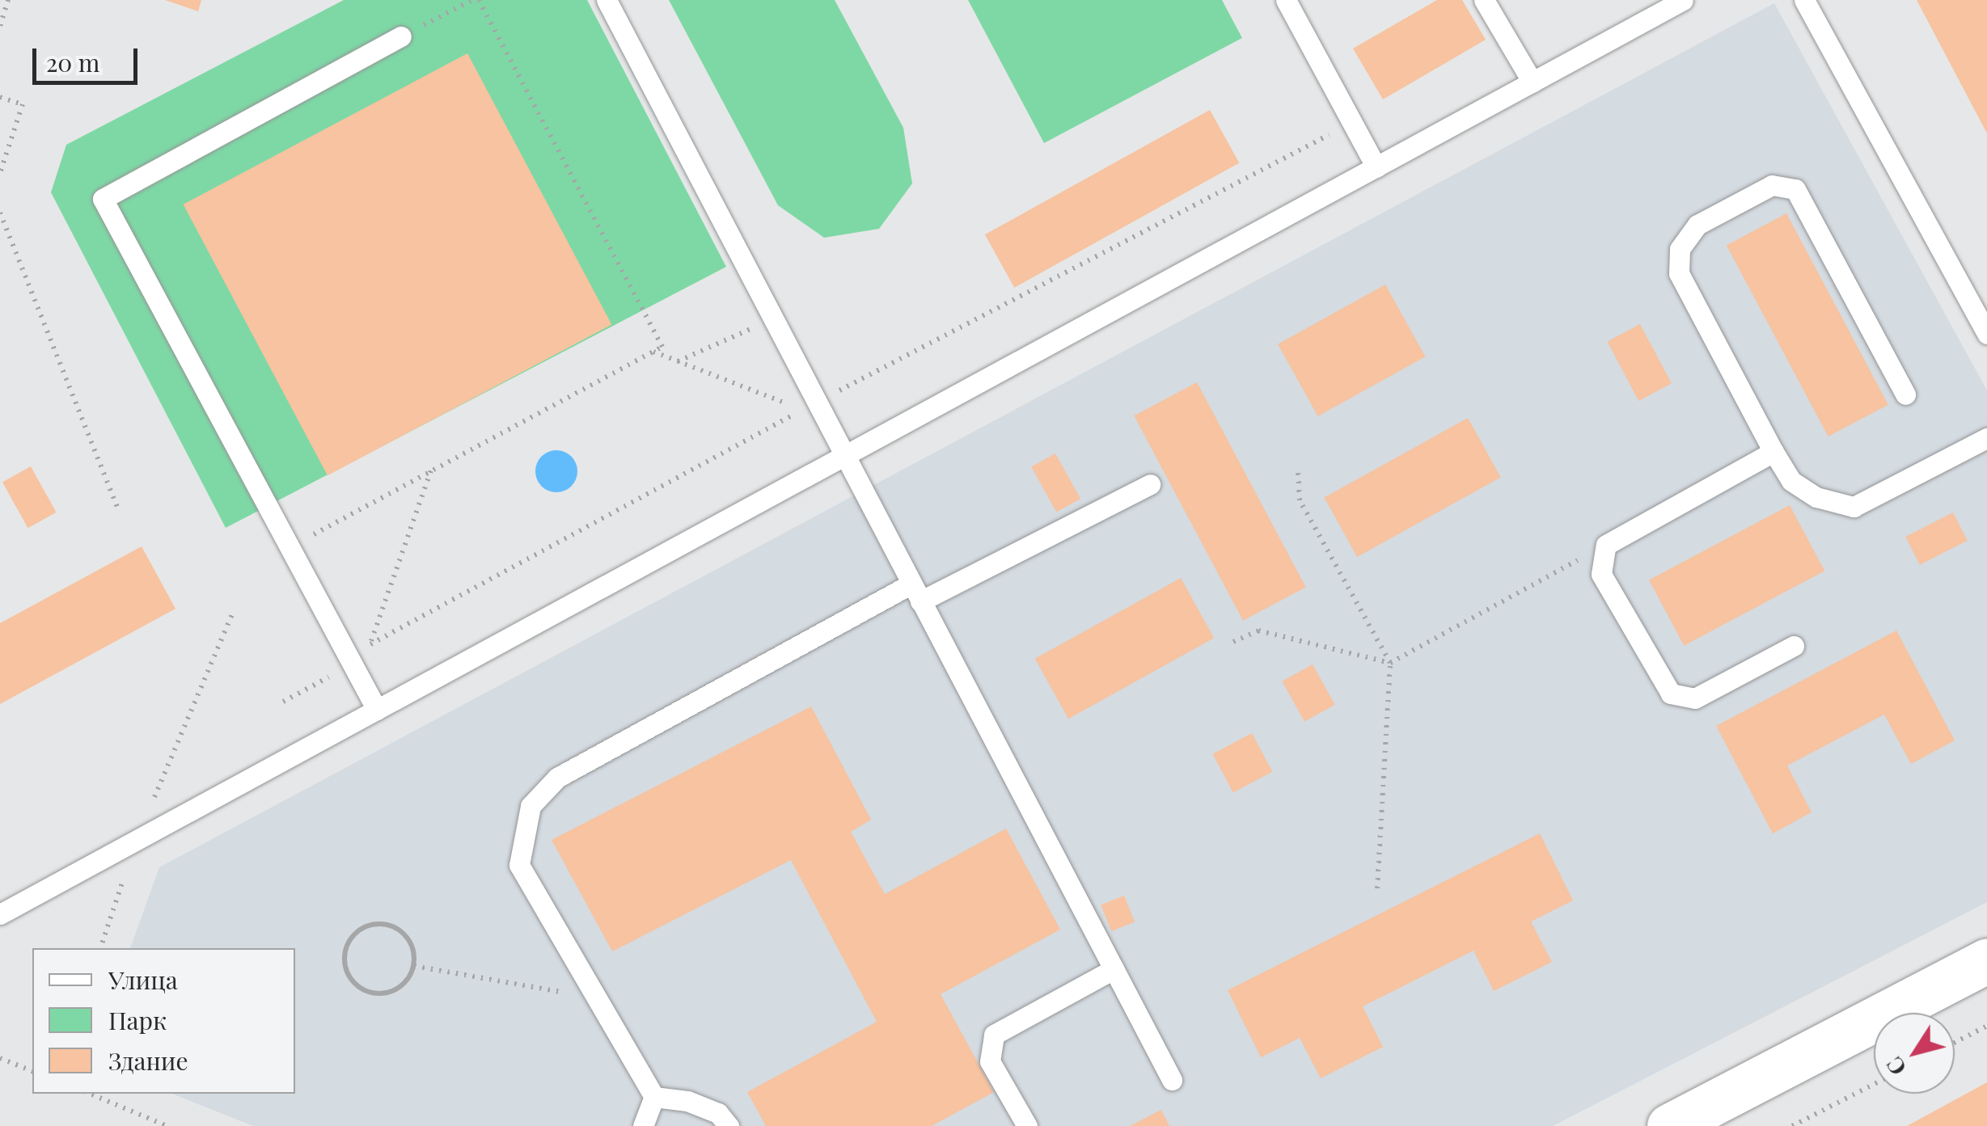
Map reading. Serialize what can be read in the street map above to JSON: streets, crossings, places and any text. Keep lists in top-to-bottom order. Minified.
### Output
{"legend":["Улица","Парк","Здание"],"scale_bar":"20 m","north":"bottom left"}
